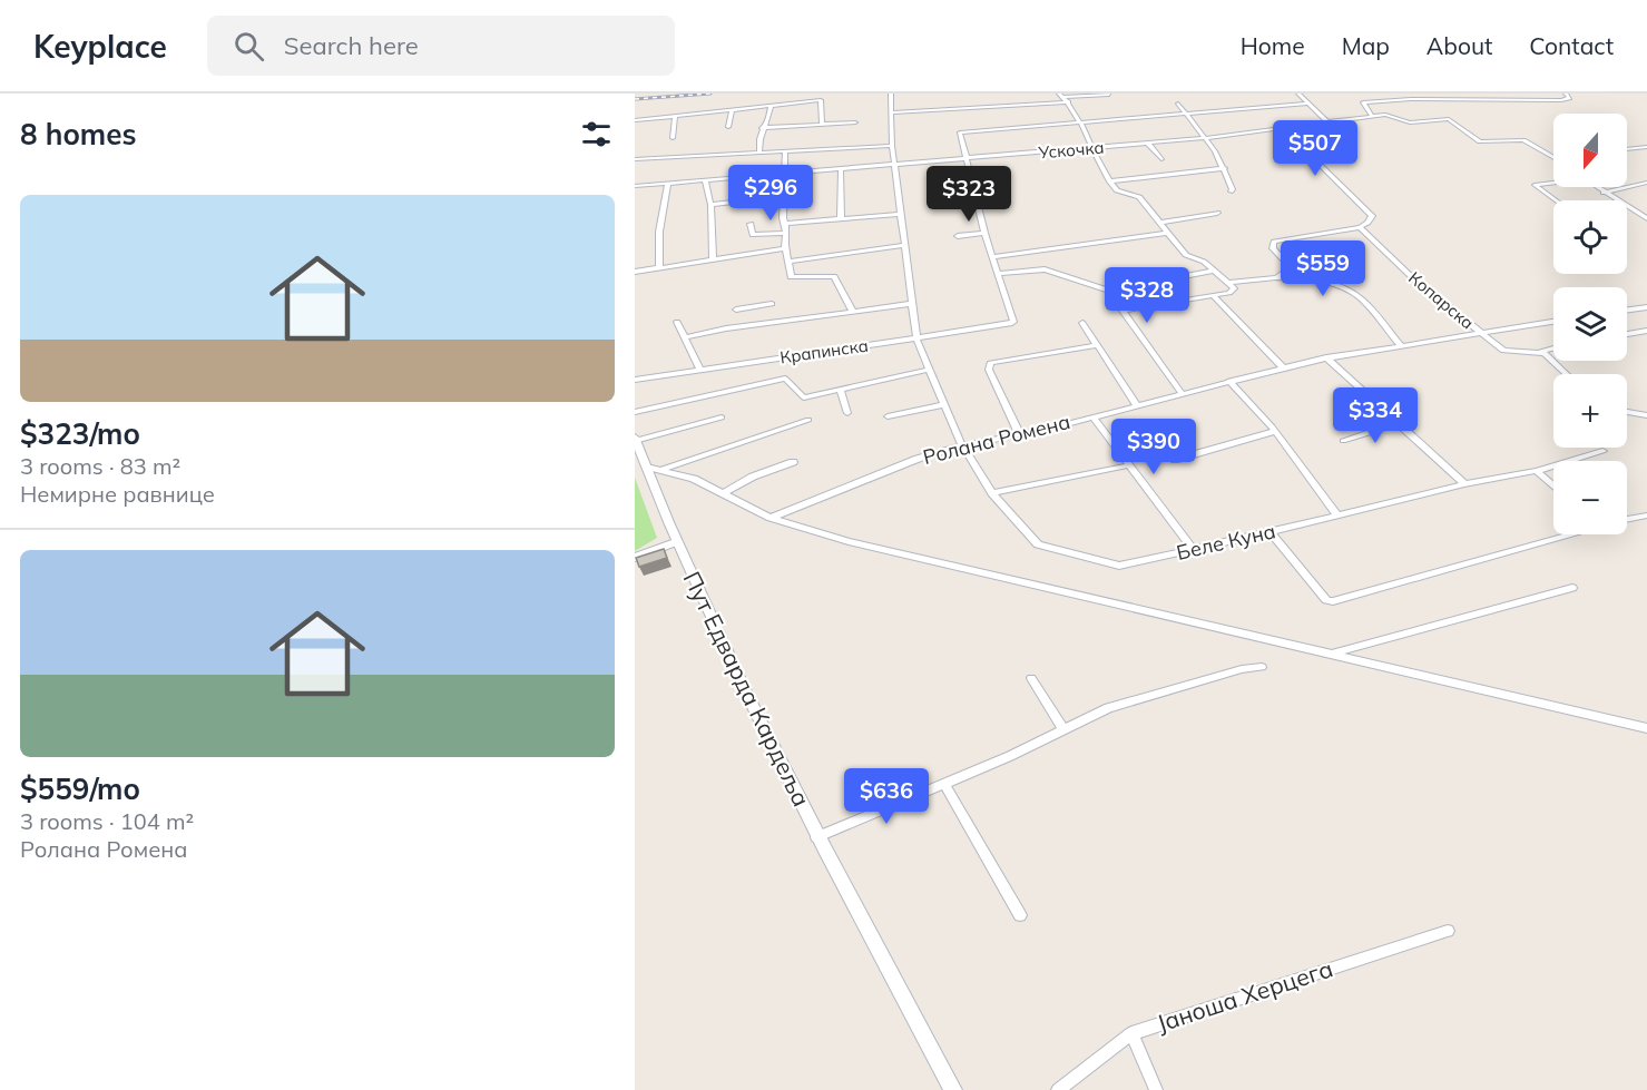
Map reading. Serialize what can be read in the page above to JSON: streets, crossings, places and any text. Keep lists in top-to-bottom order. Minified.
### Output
{"streets":{"main road":["Пут Едварда Кардеља"],"street":["Ускочка","Копарска","Крапинска","Ролана Ромена","Беле Куна","Јаноша Херцега"]},"crossings":[["Ускочка","Беле Куна"],["Копарска","Ролана Ромена"],["Крапинска","Беле Куна"],["Ролана Ромена","Беле Куна"]],"north":"bottom","page":{"header":"Keyplace","search":"Search here","nav":["Home","Map","About","Contact"],"heading":"8 homes","map_buttons":["+","−"],"price":["$507","$296","$323","$559","$328","$334","$390","$636"],"list":[{"name":"$323/mo","note":"3 rooms · 83 m² · Немирне равнице"},{"name":"$559/mo","note":"3 rooms · 104 m² · Ролана Ромена"}]}}
